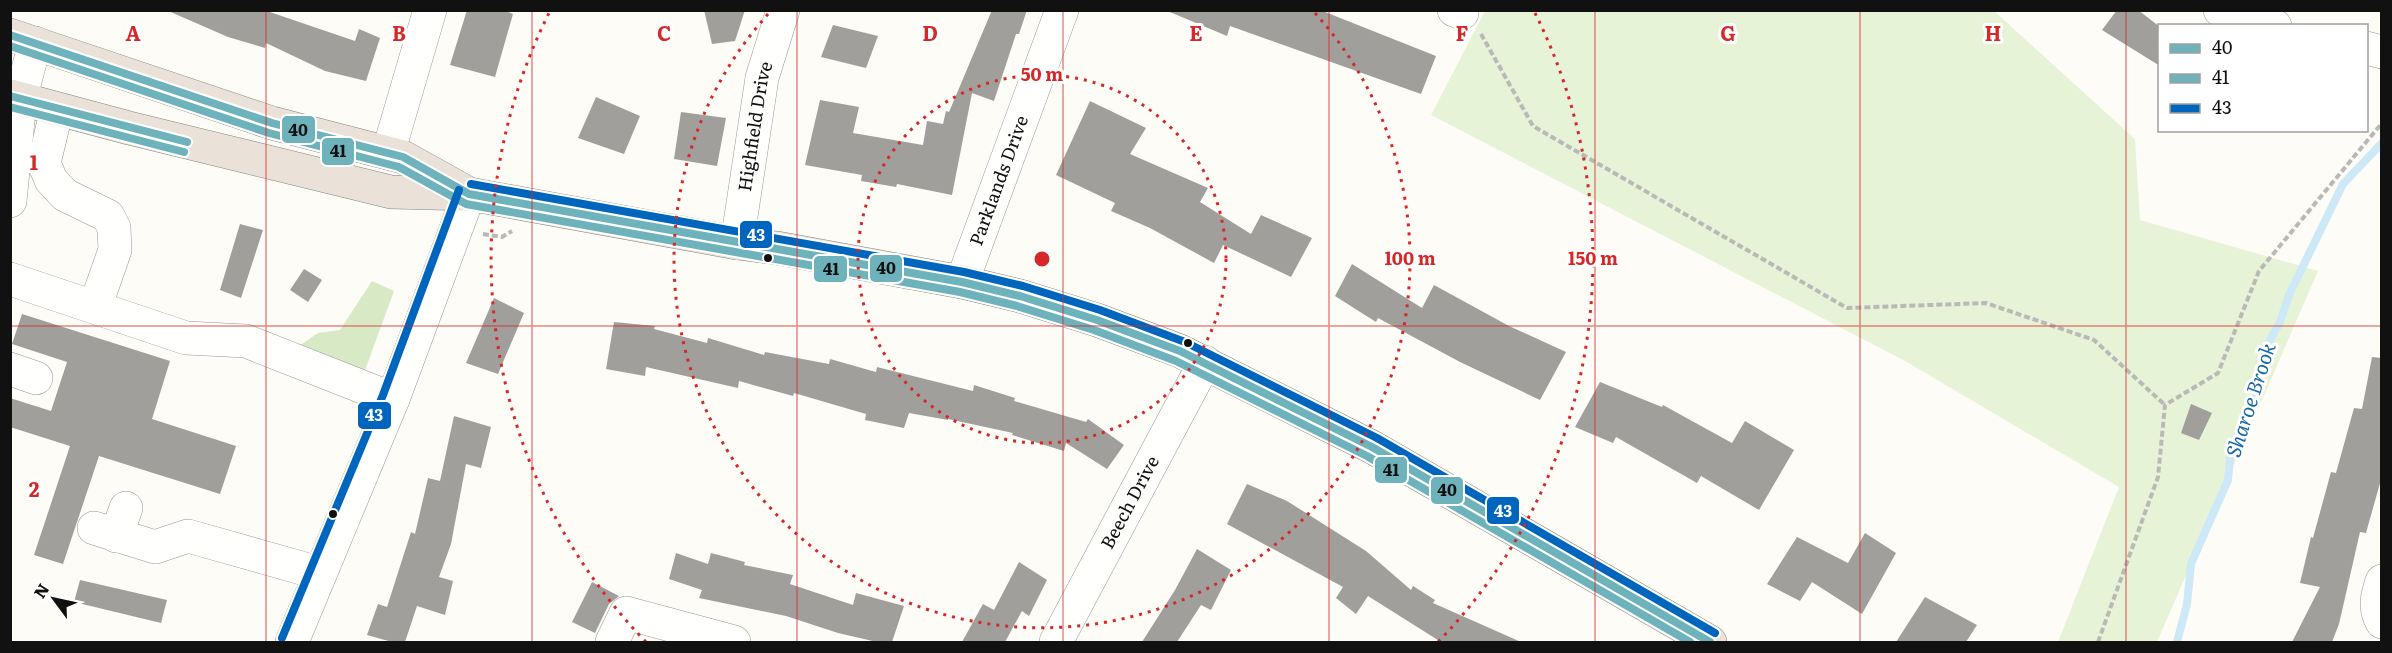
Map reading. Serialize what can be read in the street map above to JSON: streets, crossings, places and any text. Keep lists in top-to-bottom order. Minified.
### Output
{"streets":{"street":["Highfield Drive","Parklands Drive","Beech Drive"]},"water":["Sharoe Brook"],"lines":["transit line 40","transit line 41","transit line 43"],"legend":["40","41","43"],"north":"top left","grid":{"columns":["A","B","C","D","E","F","G","H"],"rows":["1","2"]},"rings":["50 m","100 m","150 m"]}
